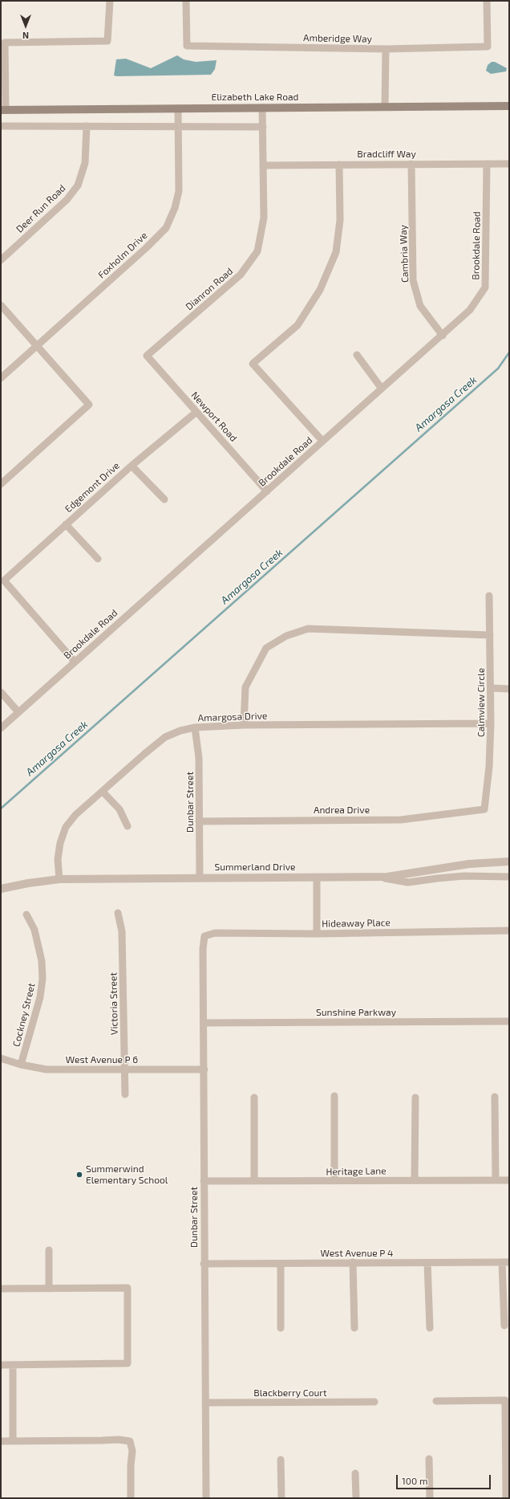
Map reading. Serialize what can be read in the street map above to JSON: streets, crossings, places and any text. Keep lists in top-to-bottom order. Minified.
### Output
{"streets":{"main road":["Elizabeth Lake Road"],"street":["Amberidge Way","Bradcliff Way","Deer Run Road","Brookdale Road","Cambria Way","Foxholm Drive","Dianron Road","Newport Road","Edgemont Drive","Calmview Circle","Amargosa Drive","Dunbar Street","Andrea Drive","Summerland Drive","Hideaway Place","Victoria Street","Sunshine Parkway","Cockney Street","West Avenue P 6","Heritage Lane","West Avenue P 4","Blackberry Court"]},"crossings":[["Elizabeth Lake Road","Foxholm Drive"],["Elizabeth Lake Road","Dianron Road"],["Bradcliff Way","Brookdale Road"],["Bradcliff Way","Cambria Way"],["Bradcliff Way","Dianron Road"],["Brookdale Road","Cambria Way"],["Brookdale Road","Newport Road"],["Brookdale Road","Edgemont Drive"],["Dianron Road","Newport Road"],["Newport Road","Edgemont Drive"],["Calmview Circle","Amargosa Drive"],["Calmview Circle","Andrea Drive"],["Amargosa Drive","Dunbar Street"],["Amargosa Drive","Summerland Drive"],["Dunbar Street","Andrea Drive"],["Dunbar Street","Summerland Drive"],["Dunbar Street","Hideaway Place"],["Dunbar Street","Sunshine Parkway"],["Dunbar Street","West Avenue P 6"],["Dunbar Street","Heritage Lane"],["Dunbar Street","West Avenue P 4"],["Dunbar Street","Blackberry Court"],["Victoria Street","West Avenue P 6"],["Cockney Street","West Avenue P 6"]],"water":["Amargosa Creek"],"places":["Summerwind Elementary School"],"scale_bar":"100 m","north":"bottom"}
